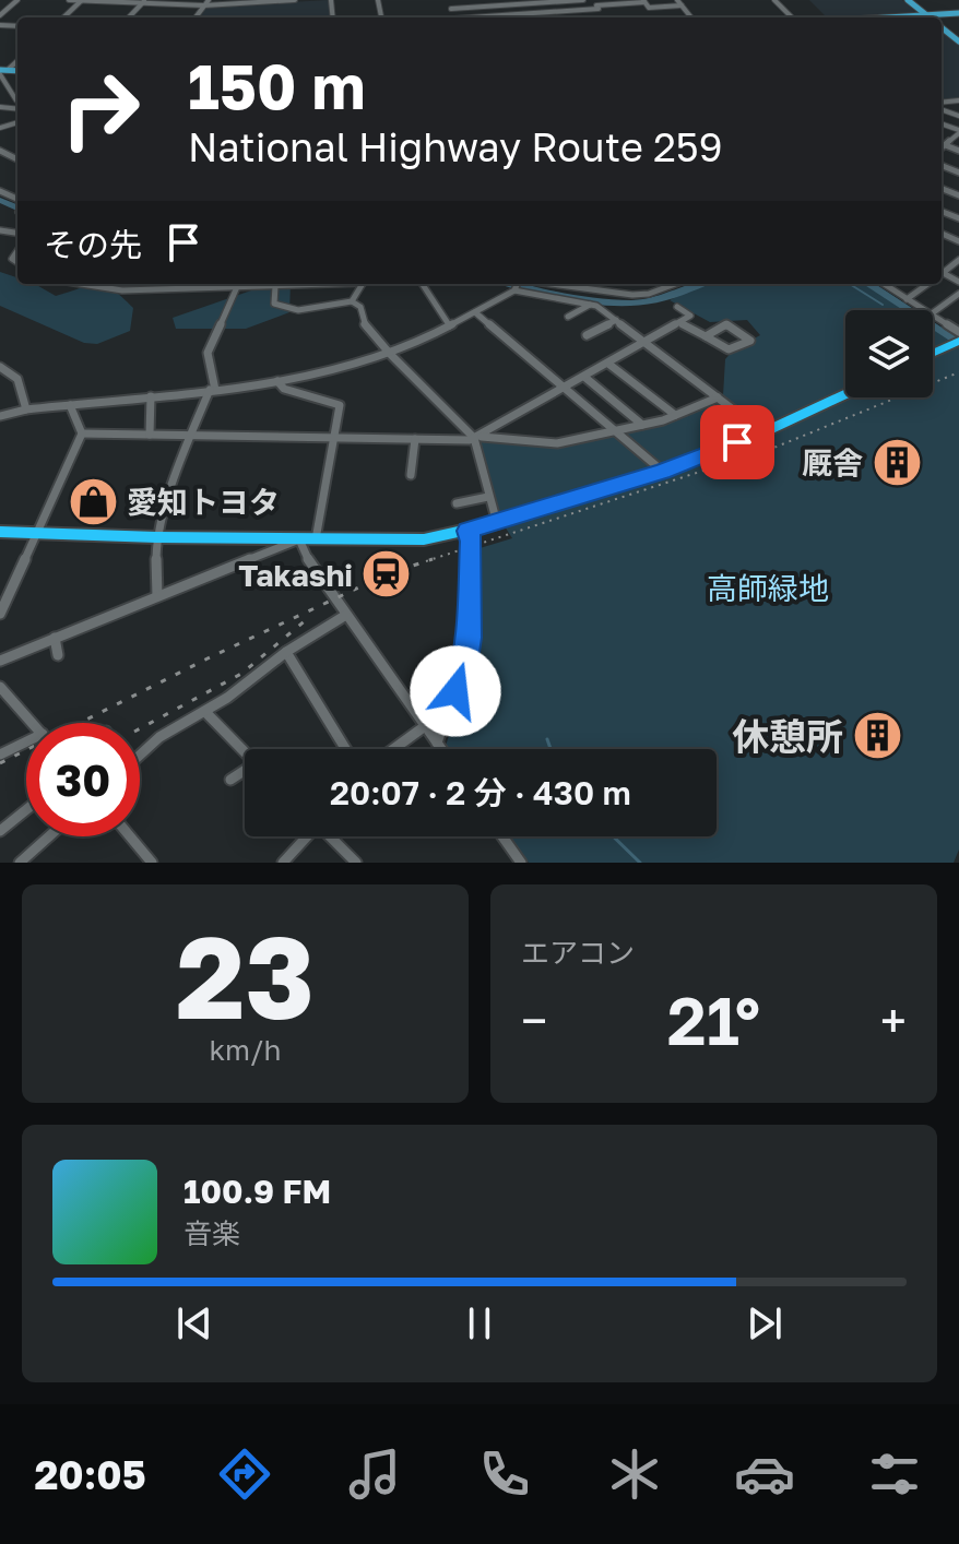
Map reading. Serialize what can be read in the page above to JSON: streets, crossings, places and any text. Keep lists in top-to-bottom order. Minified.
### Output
{"parks":["高師緑地"],"places":{"building":["厩舎","休憩所"],"shop":["愛知トヨタ"],"station":["Takashi"]},"page":{"turn":["150 m","National Highway Route 259"],"then":"その先","limit":"30","trip":"20:07 · 2 分 · 430 m","tile":[["23","km/h"],"エアコン"],"heat":["−","21°","+"],"song":["100.9 FM","音楽"],"tabs":"20:05"}}
